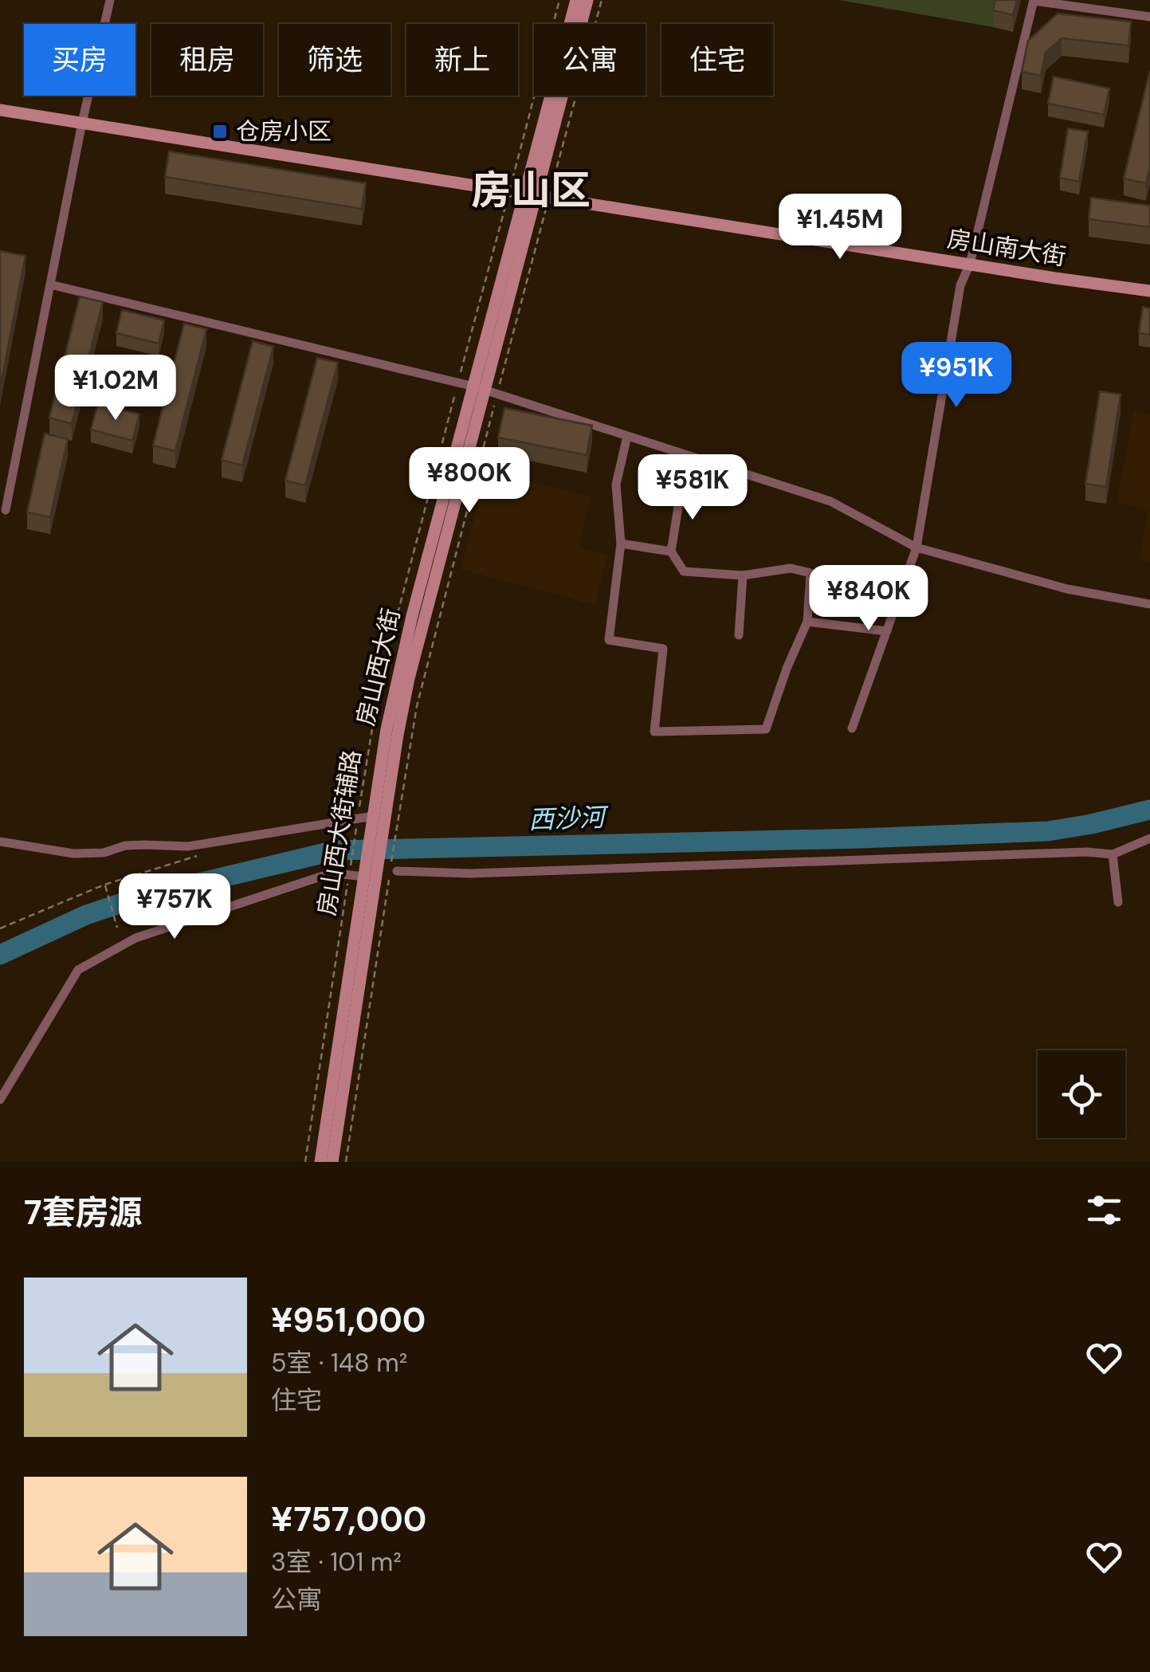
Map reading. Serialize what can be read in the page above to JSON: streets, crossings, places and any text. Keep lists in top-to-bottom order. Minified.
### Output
{"streets":{"main road":["房山南大街","房山西大街"],"path":["房山西大街辅路"]},"crossings":[["房山南大街","房山西大街"],["房山南大街","房山西大街辅路"]],"districts":["房山区"],"water":["西沙河"],"places":{"transit":["仓房小区"]},"page":{"chip":["买房","租房","筛选","新上","公寓","住宅"],"price":["¥1.45M","¥951K","¥1.02M","¥800K","¥581K","¥840K","¥757K"],"heading":"7套房源","list":[{"name":"¥951,000","note":"5室 · 148 m² · 住宅"},{"name":"¥757,000","note":"3室 · 101 m² · 公寓"}]}}
